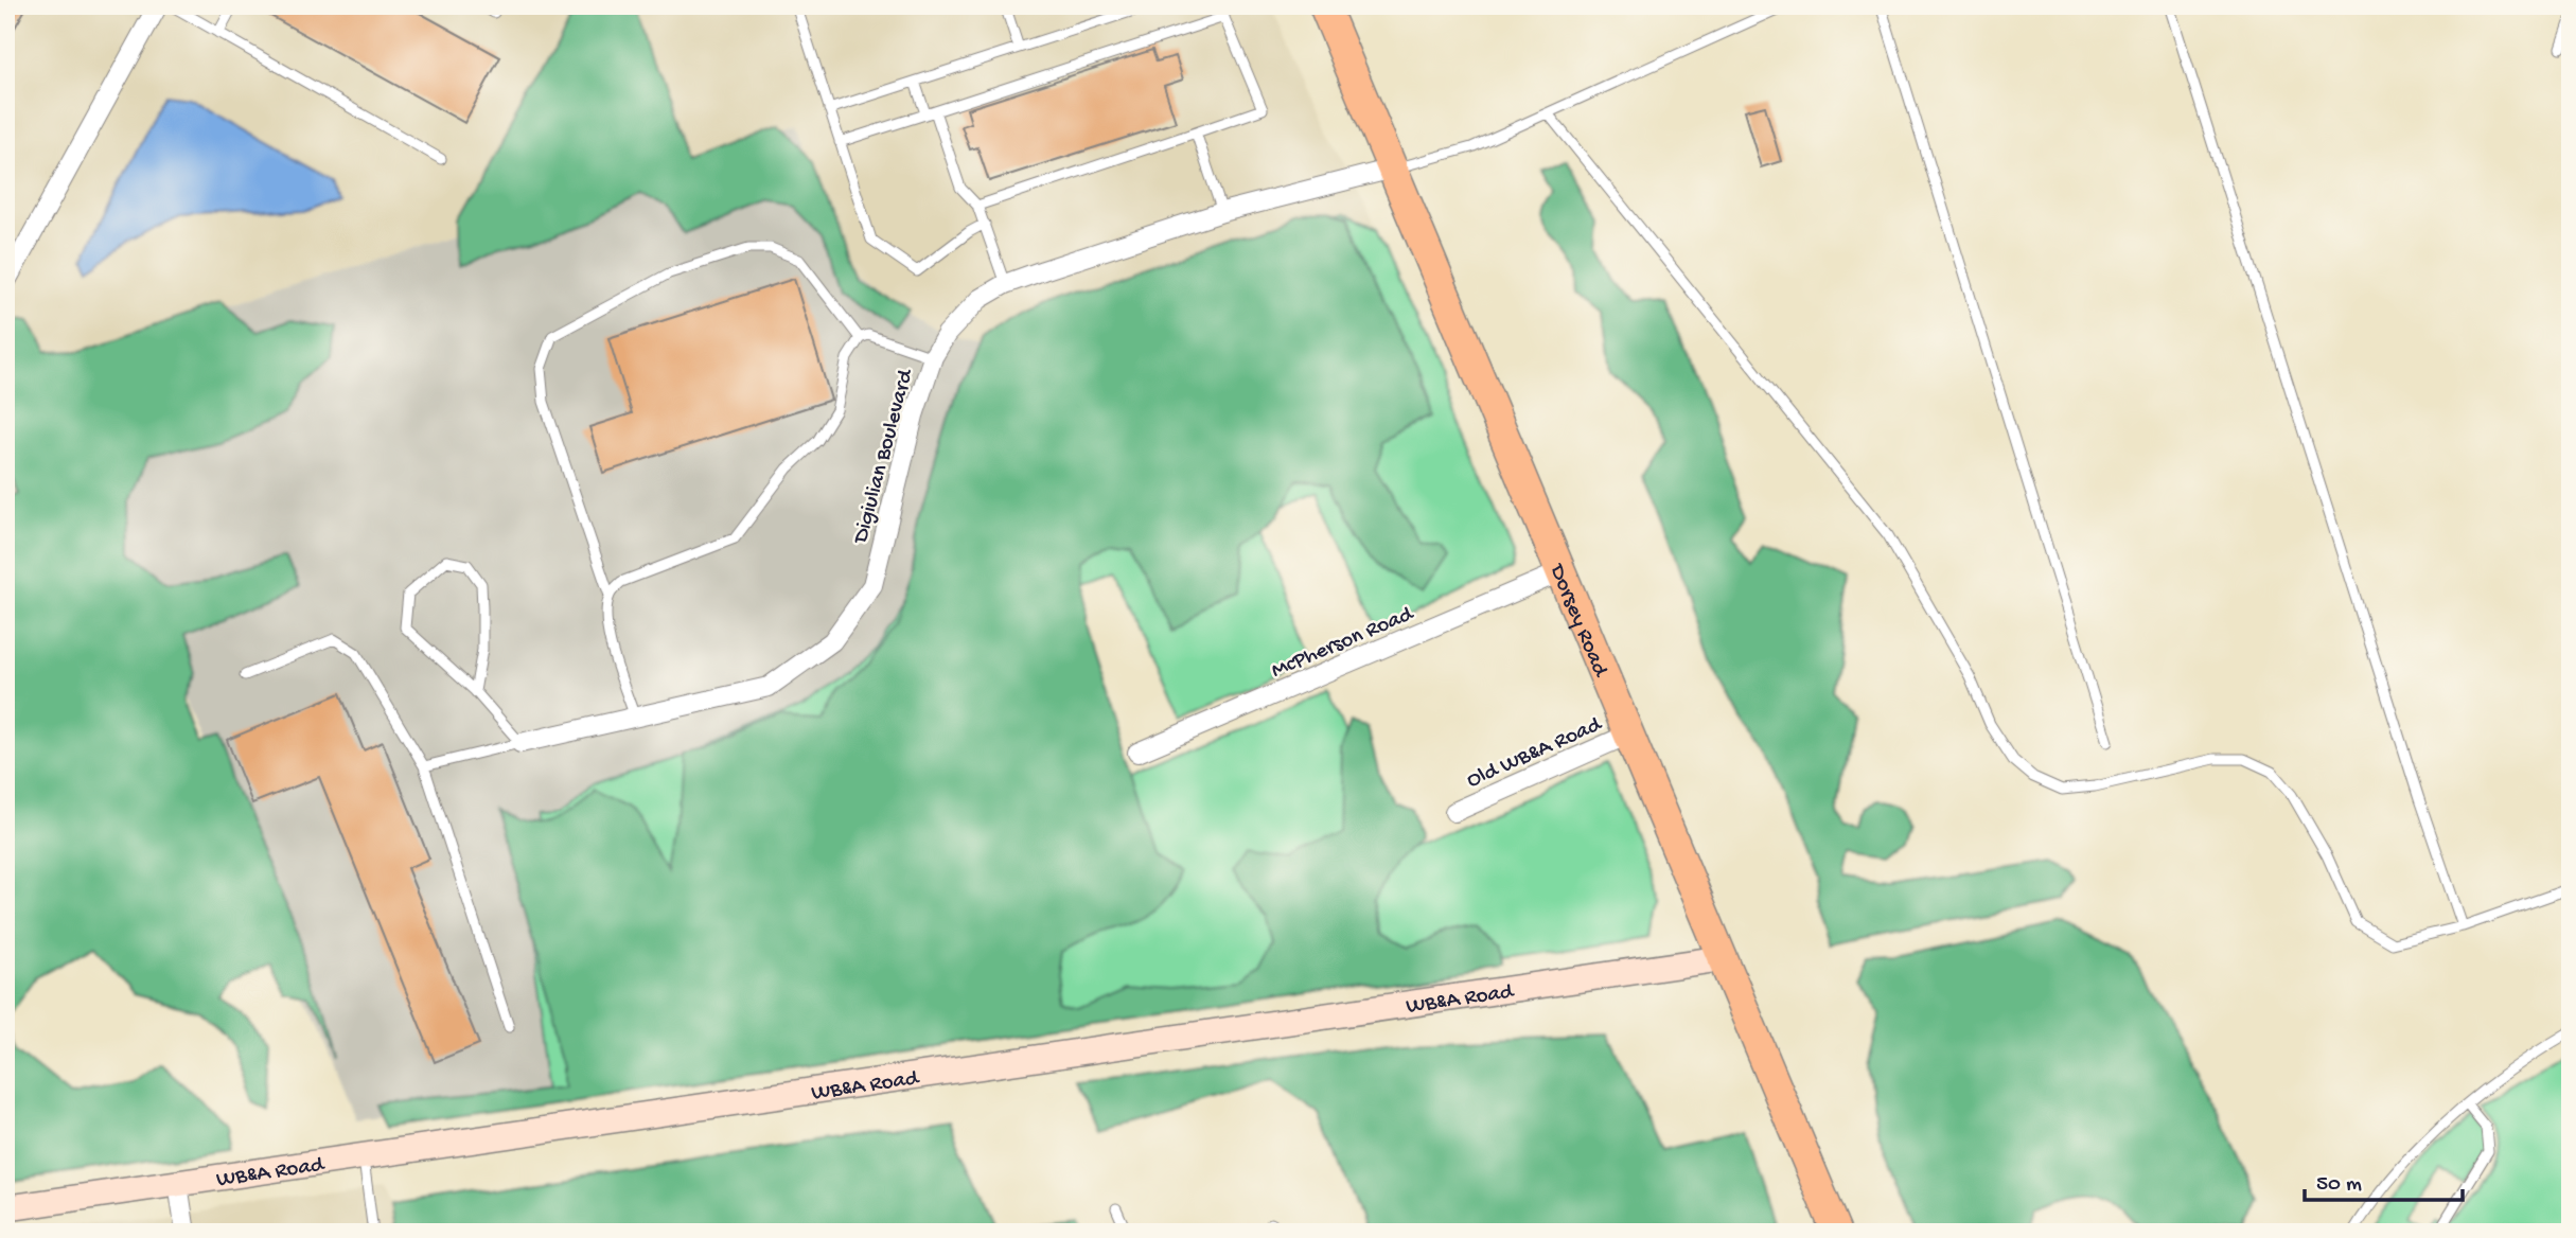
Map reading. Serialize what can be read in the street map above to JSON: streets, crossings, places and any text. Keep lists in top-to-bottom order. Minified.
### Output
{"streets":{"main road":["Dorsey Road"],"street":["Digiulian Boulevard","McPherson Road","Old WB&A Road","WB&A Road"]},"crossings":[["Digiulian Boulevard","Dorsey Road"],["Dorsey Road","McPherson Road"],["Dorsey Road","Old WB&A Road"],["Dorsey Road","WB&A Road"]],"scale_bar":"50 m"}
